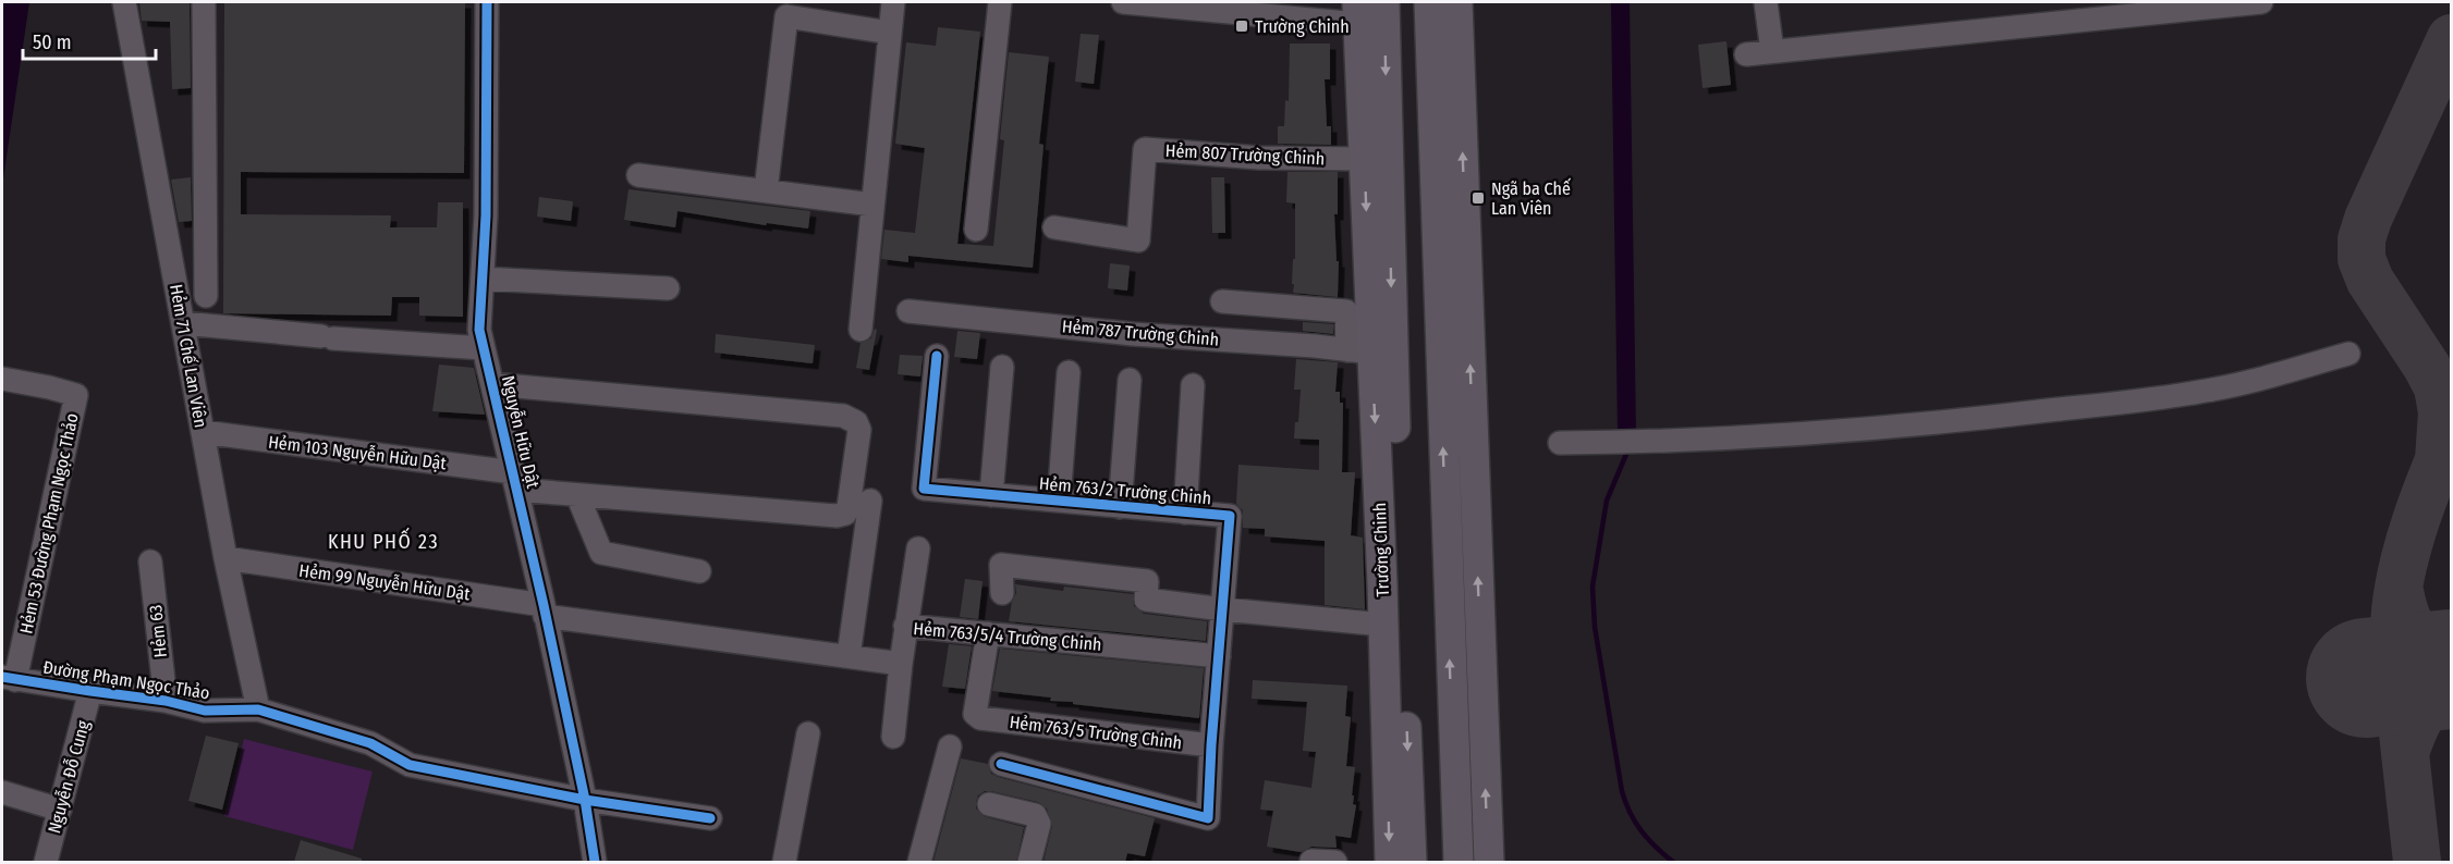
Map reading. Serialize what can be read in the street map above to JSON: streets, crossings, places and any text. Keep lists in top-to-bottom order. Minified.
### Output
{"streets":{"main road":["Trường Chinh"],"street":["Hẻm 807 Trường Chinh","Hẻm 787 Trường Chinh","Hẻm 71 Chế Lan Viên","Nguyễn Hữu Dật","Hẻm 103 Nguyễn Hữu Dật","Hẻm 763/2 Trường Chinh","Hẻm 53 Đường Phạm Ngọc Thảo","Hẻm 99 Nguyễn Hữu Dật","Hẻm 63","Hẻm 763/5/4 Trường Chinh","Đường Phạm Ngọc Thảo","Hẻm 763/5 Trường Chinh","Nguyễn Đỗ Cung"]},"crossings":[["Hẻm 807 Trường Chinh","Trường Chinh"],["Hẻm 787 Trường Chinh","Trường Chinh"],["Hẻm 71 Chế Lan Viên","Hẻm 103 Nguyễn Hữu Dật"],["Hẻm 71 Chế Lan Viên","Hẻm 99 Nguyễn Hữu Dật"],["Hẻm 71 Chế Lan Viên","Đường Phạm Ngọc Thảo"],["Nguyễn Hữu Dật","Hẻm 103 Nguyễn Hữu Dật"],["Nguyễn Hữu Dật","Hẻm 99 Nguyễn Hữu Dật"],["Nguyễn Hữu Dật","Đường Phạm Ngọc Thảo"],["Hẻm 53 Đường Phạm Ngọc Thảo","Đường Phạm Ngọc Thảo"],["Hẻm 99 Nguyễn Hữu Dật","Hẻm 763/5/4 Trường Chinh"],["Hẻm 63","Đường Phạm Ngọc Thảo"],["Hẻm 763/5/4 Trường Chinh","Hẻm 763/5 Trường Chinh"],["Đường Phạm Ngọc Thảo","Nguyễn Đỗ Cung"]],"districts":["KHU PHỐ 23"],"places":{"transit":["Trường Chinh","Ngã ba Chế Lan Viên"]},"scale_bar":"50 m"}
